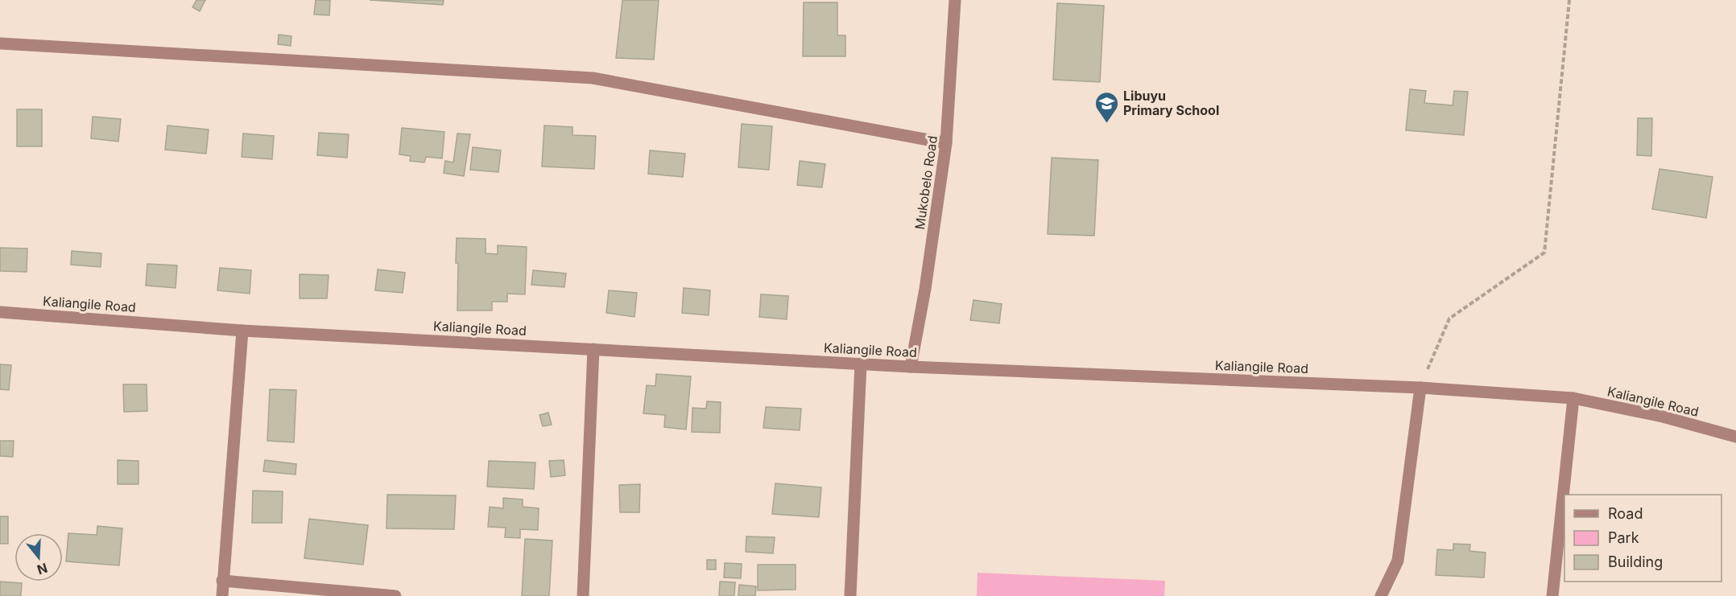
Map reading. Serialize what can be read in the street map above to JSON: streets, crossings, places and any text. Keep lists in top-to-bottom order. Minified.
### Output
{"streets":{"street":["Mukobelo Road","Kaliangile Road"]},"crossings":[["Mukobelo Road","Kaliangile Road"]],"places":{"school or university":["Libuyu Primary School"]},"legend":["Road","Park","Building"],"north":"bottom"}
